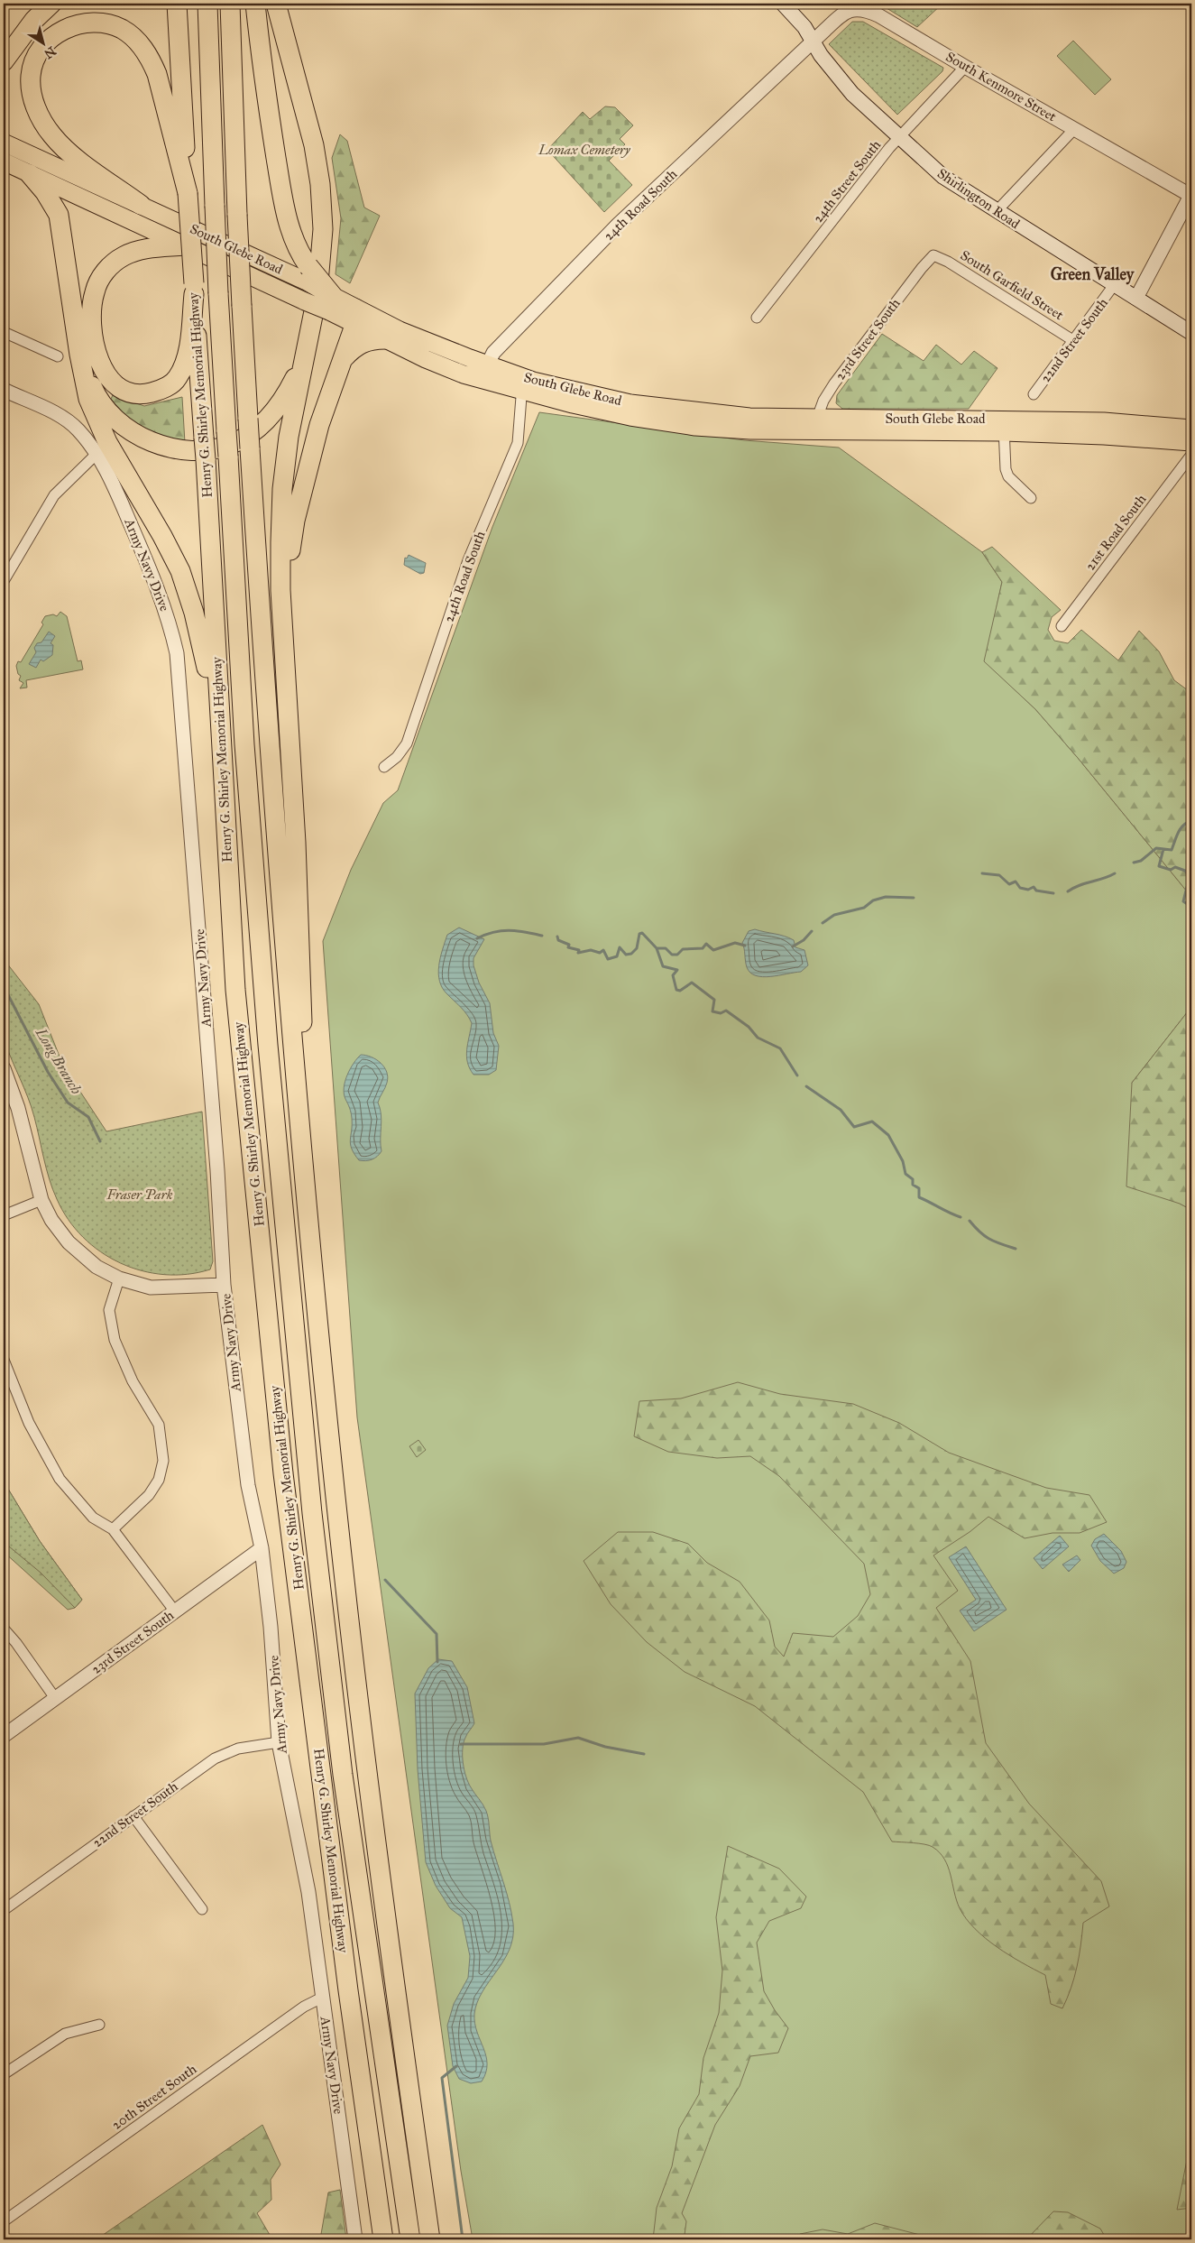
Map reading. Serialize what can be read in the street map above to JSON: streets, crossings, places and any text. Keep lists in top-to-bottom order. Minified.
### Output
{"streets":{"highway":["Henry G. Shirley Memorial Highway"],"main road":["Shirlington Road","South Glebe Road"],"street":["South Kenmore Street","24th Street South","24th Road South","South Garfield Street","23rd Street South","22nd Street South","21st Road South","Army Navy Drive","20th Street South"]},"crossings":[["South Kenmore Street","24th Street South"],["South Kenmore Street","Shirlington Road"],["South Kenmore Street","24th Road South"],["24th Street South","Shirlington Road"],["Shirlington Road","24th Road South"],["Shirlington Road","22nd Street South"],["24th Road South","South Glebe Road"],["South Glebe Road","23rd Street South"],["South Garfield Street","23rd Street South"],["South Garfield Street","22nd Street South"],["23rd Street South","Army Navy Drive"],["22nd Street South","Army Navy Drive"],["Army Navy Drive","20th Street South"]],"districts":["Green Valley"],"water":["Long Branch"],"parks":["Lomax Cemetery","Fraser Park"],"north":"bottom right"}
